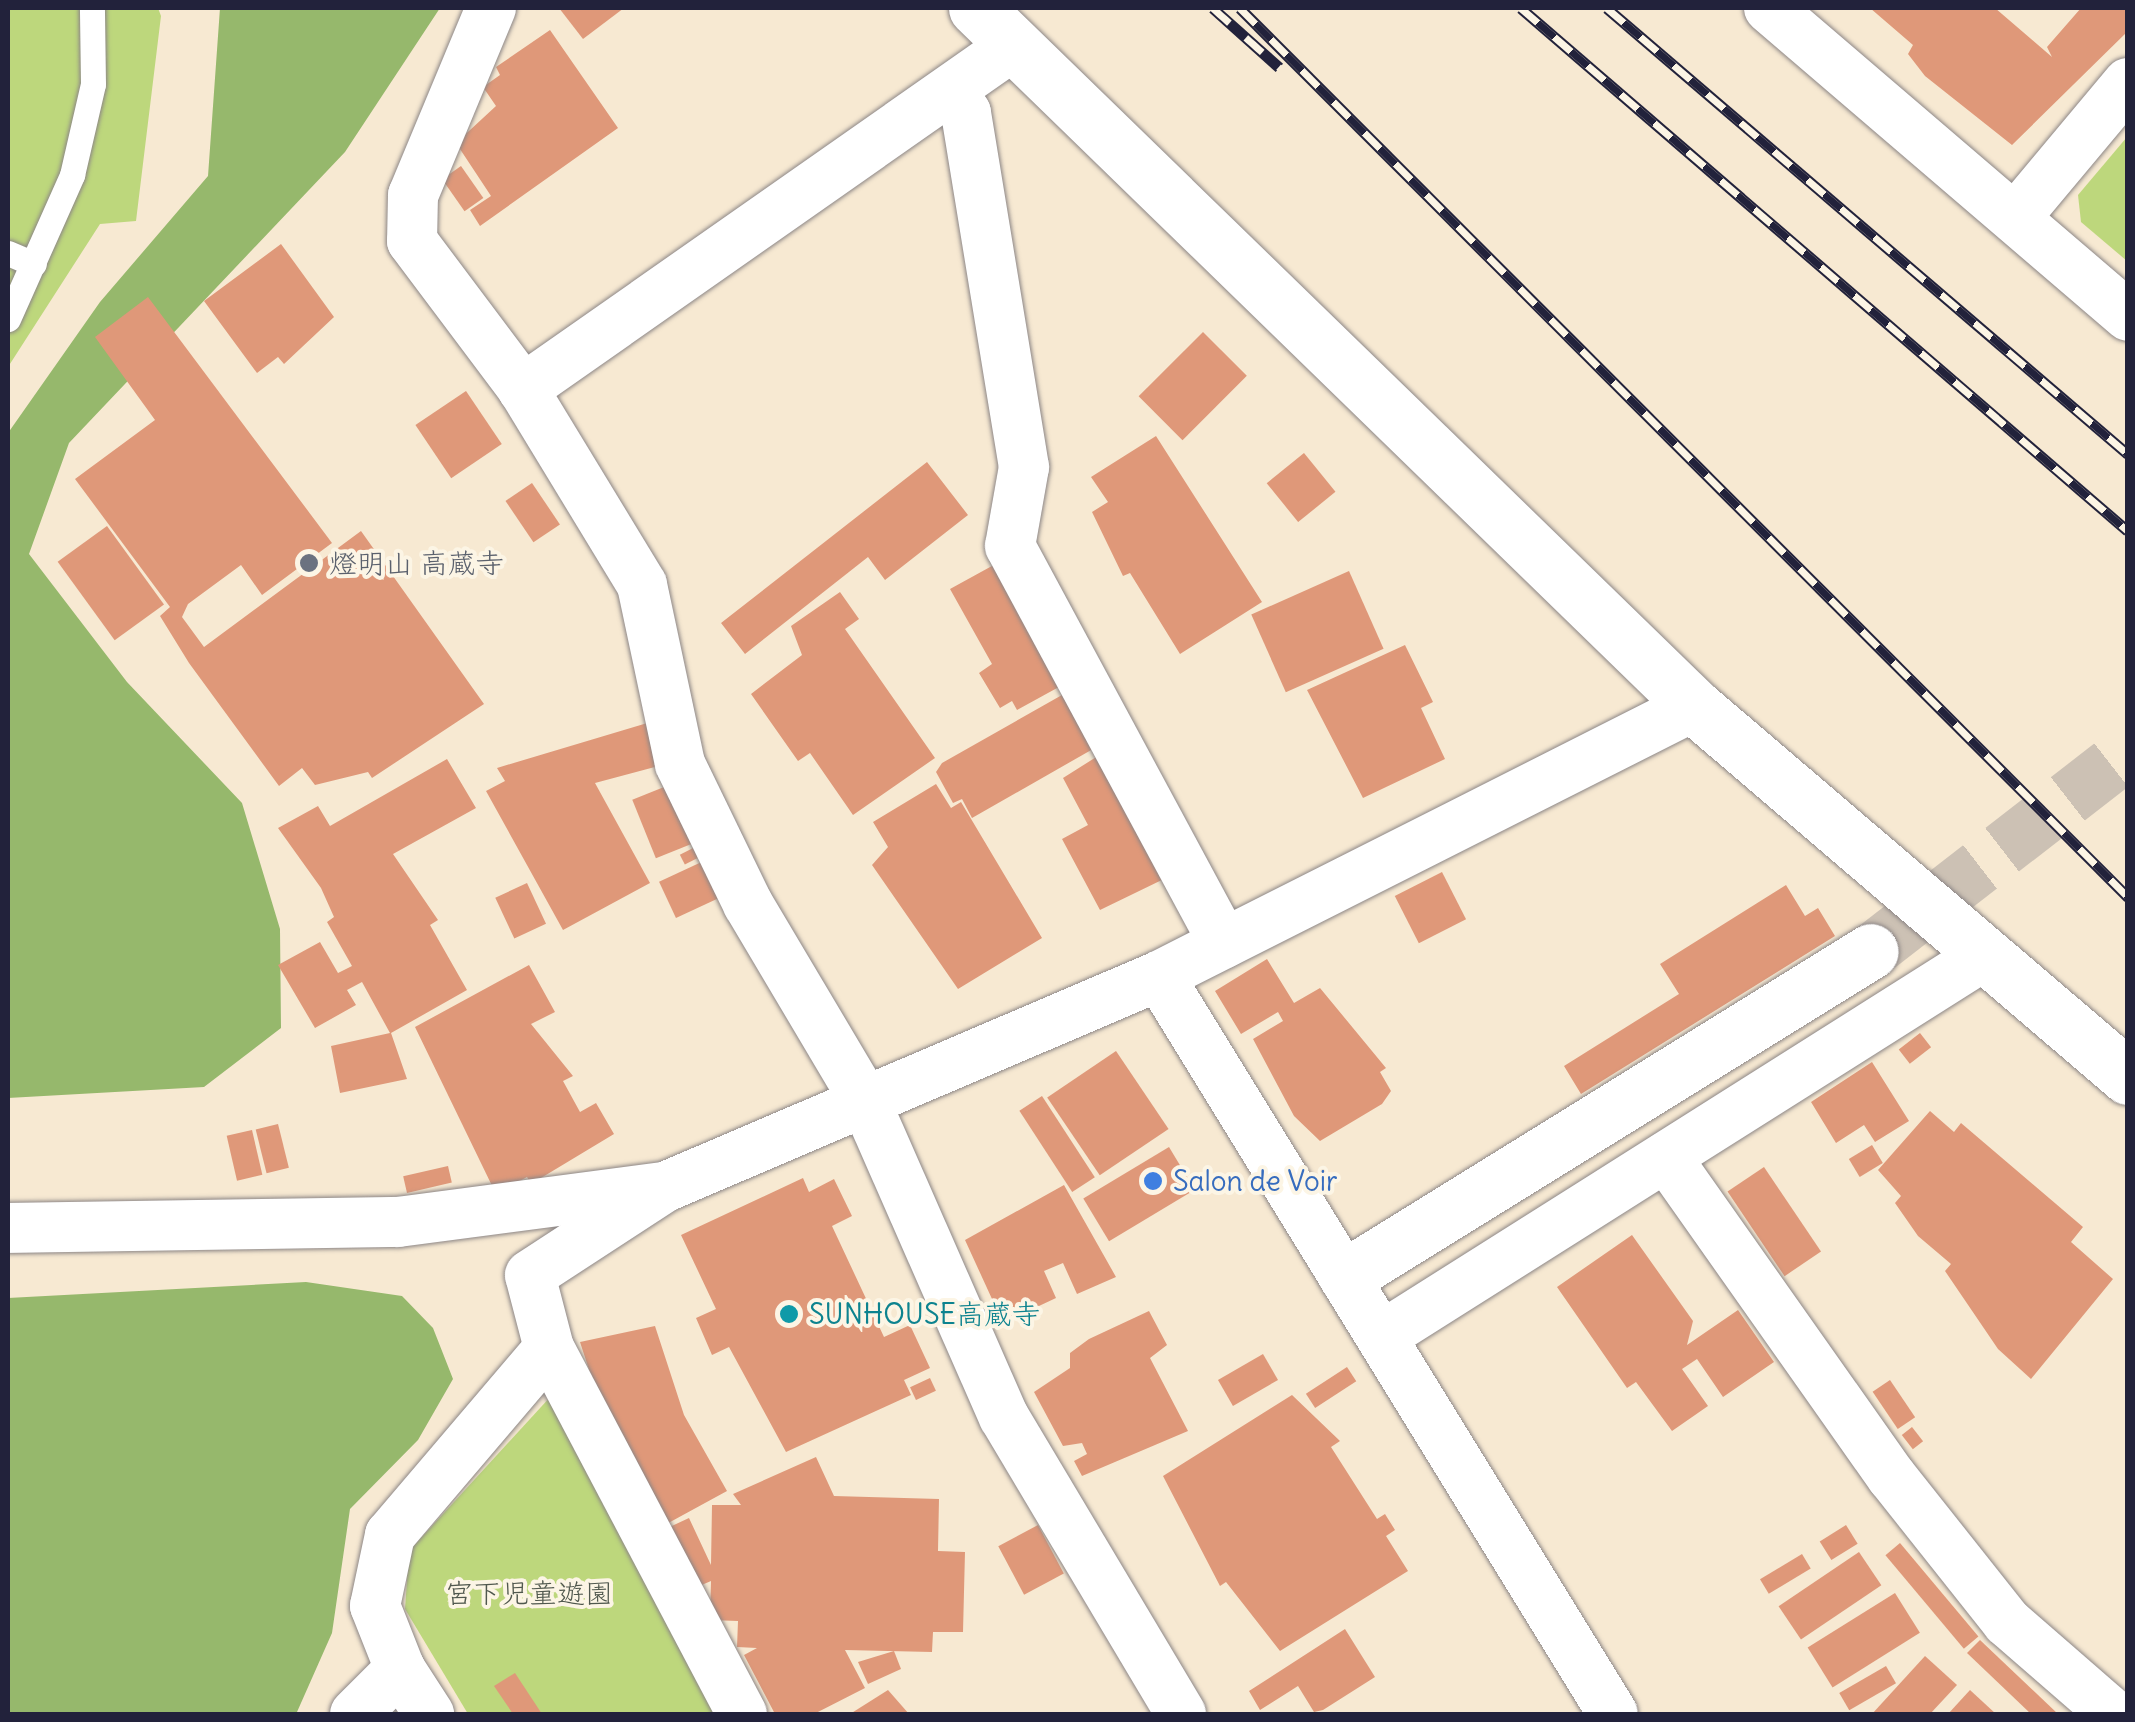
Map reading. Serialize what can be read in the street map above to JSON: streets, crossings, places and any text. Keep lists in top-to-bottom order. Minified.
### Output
{"parks":["宮下児童遊園"],"places":["燈明山 高蔵寺","Salon de Voir","SUNHOUSE高蔵寺"]}
